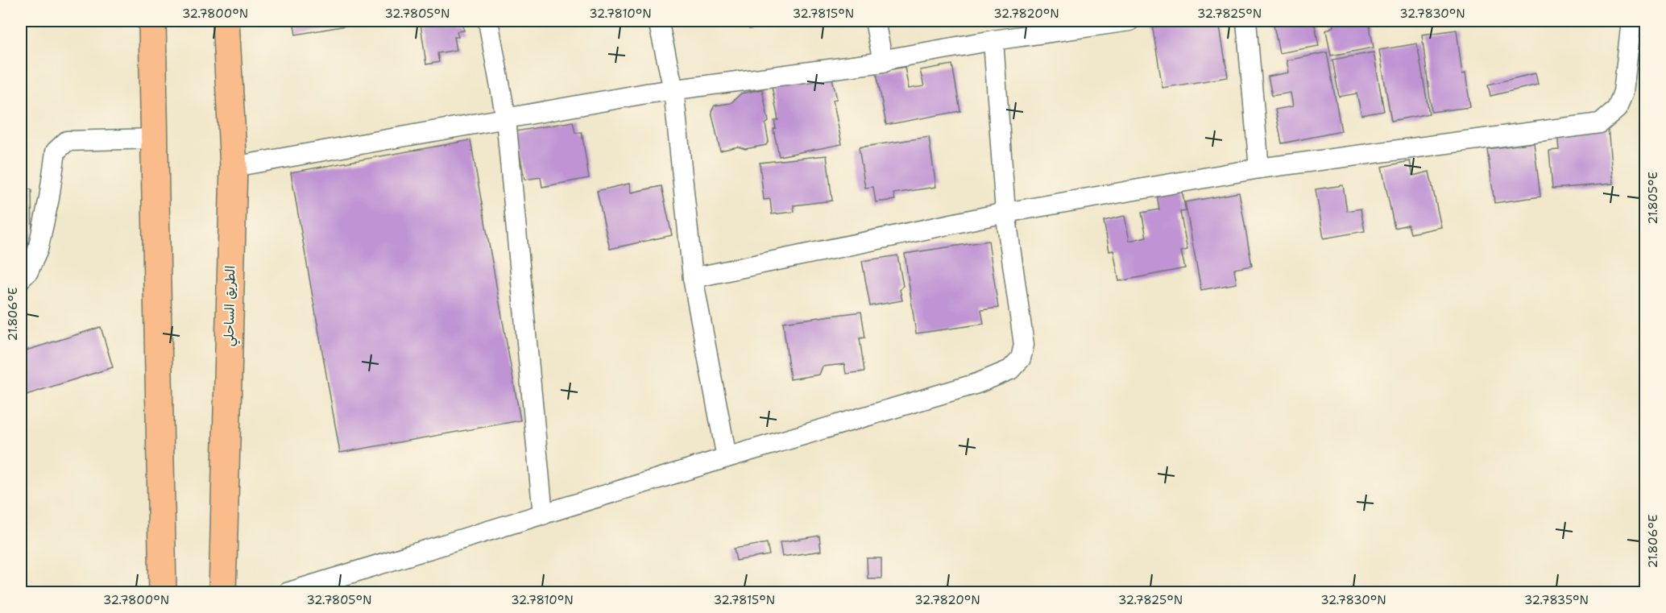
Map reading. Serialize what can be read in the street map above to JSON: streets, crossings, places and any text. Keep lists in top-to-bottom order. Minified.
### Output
{"streets":{"highway":["الطريق الساحلي"]},"coordinates":["32.7800°N","32.7805°N","32.7810°N","32.7815°N","32.7820°N","32.7825°N","32.7830°N","21.805°E","21.806°E","32.7835°N"]}
